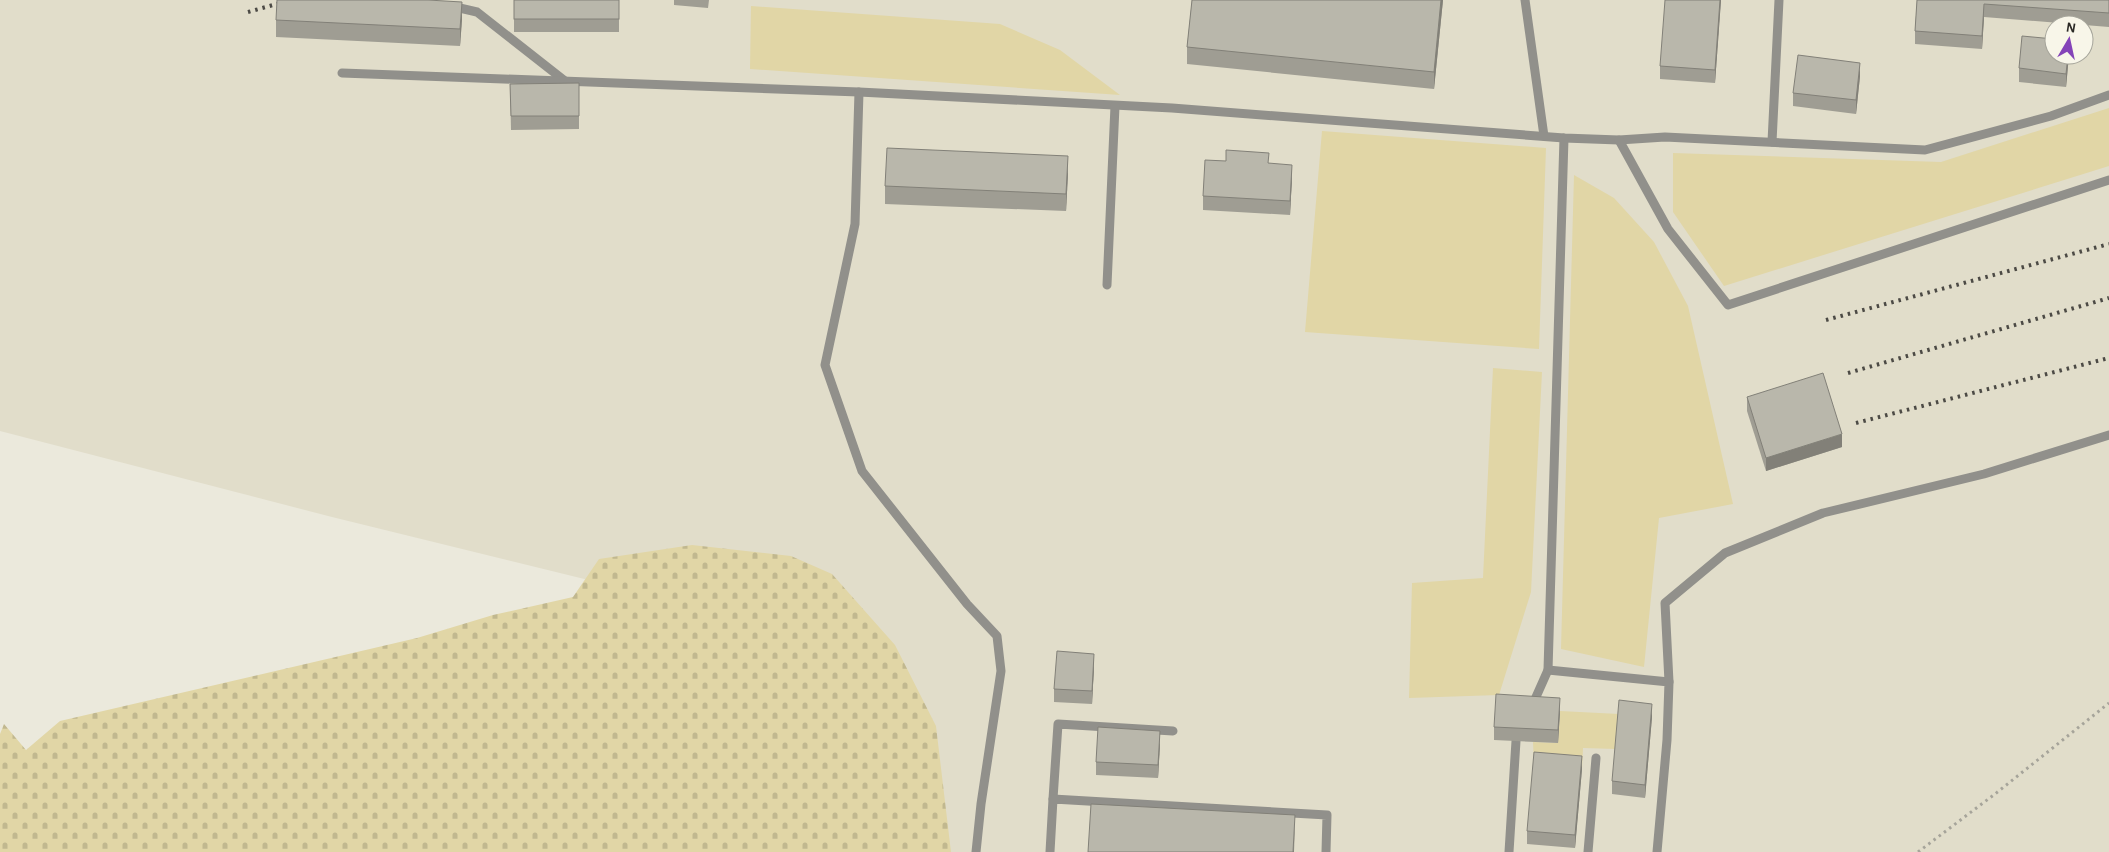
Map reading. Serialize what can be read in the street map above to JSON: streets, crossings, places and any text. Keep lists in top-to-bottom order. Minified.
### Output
{"north":"top"}
